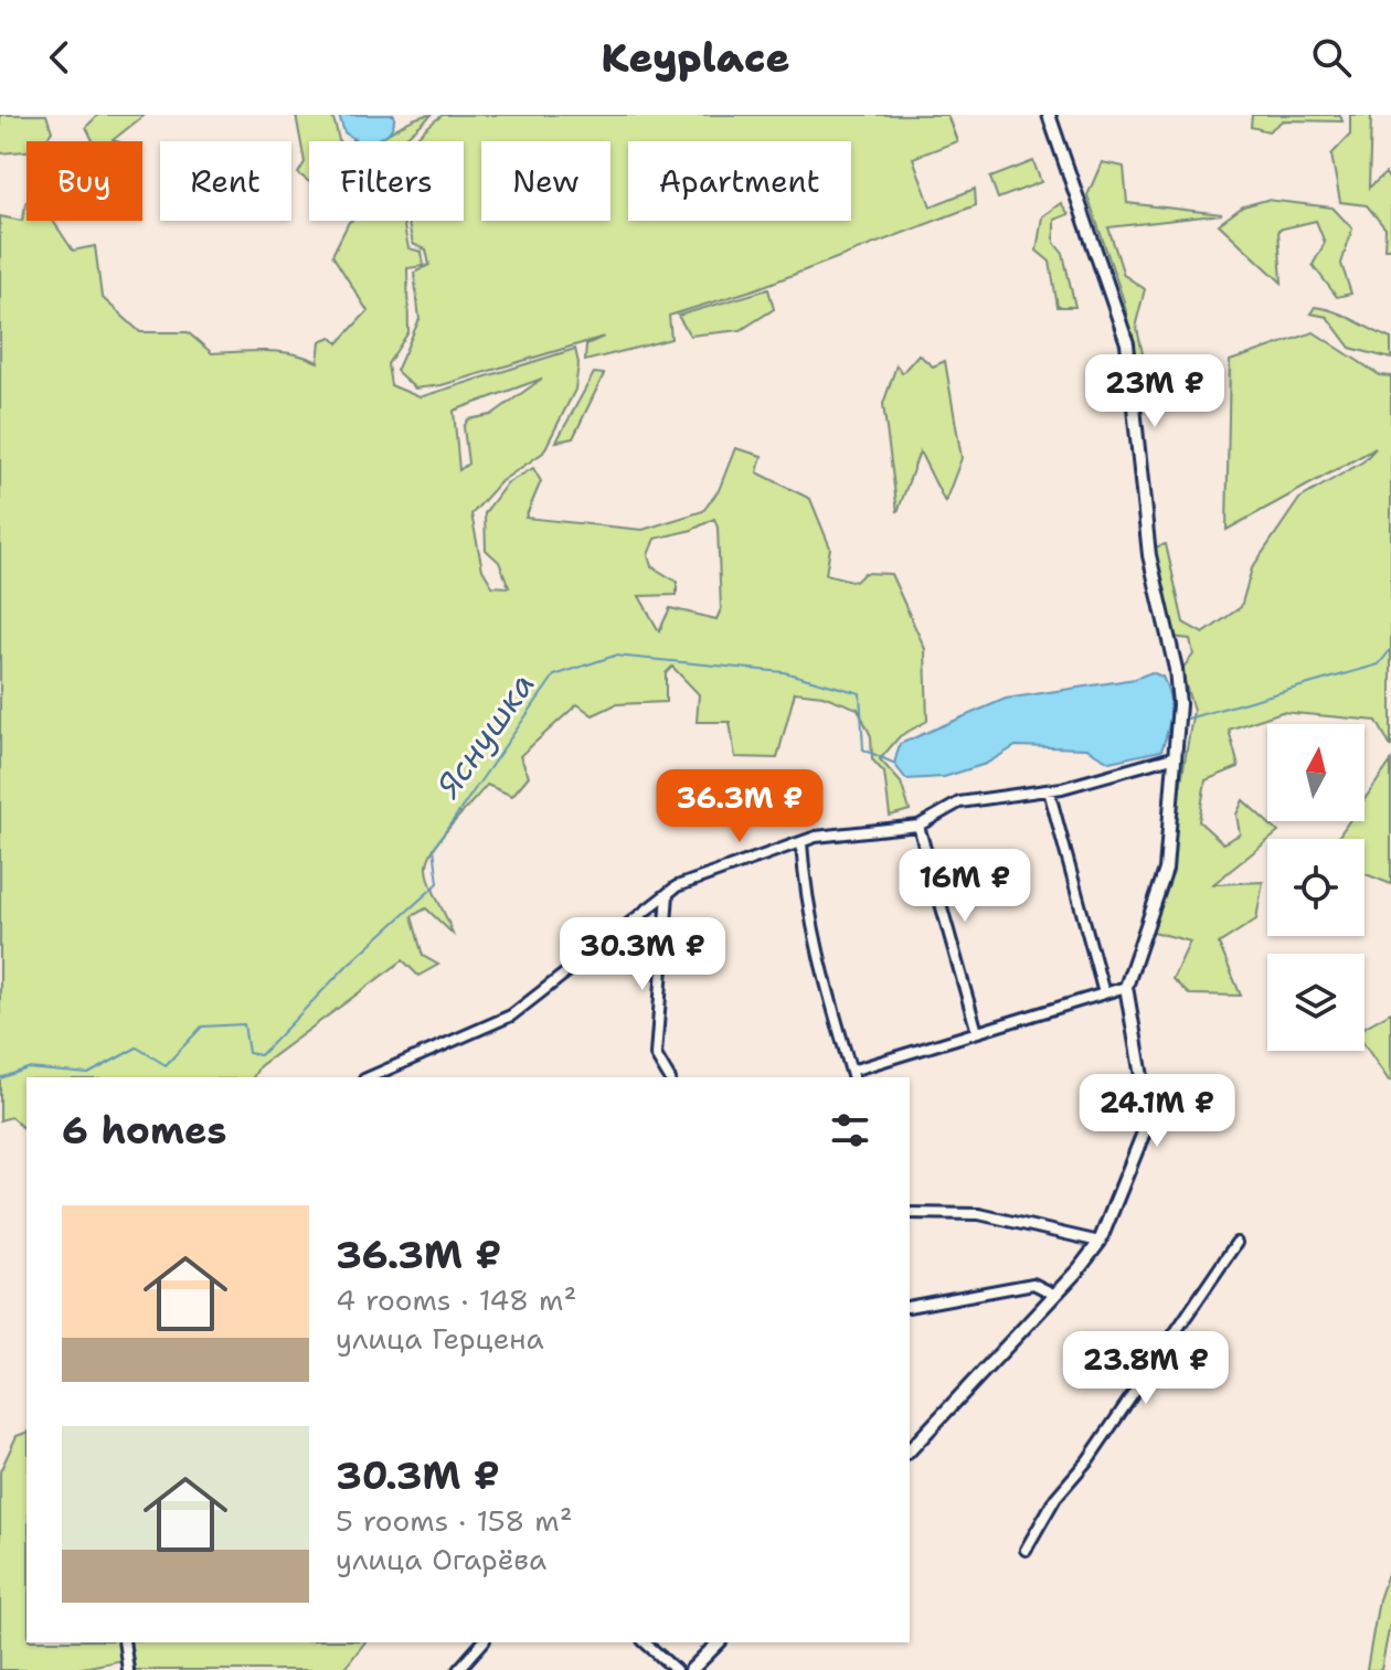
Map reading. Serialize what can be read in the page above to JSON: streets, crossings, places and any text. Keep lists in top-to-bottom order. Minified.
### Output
{"water":["Яснушка"],"north":"top","page":{"header":"Keyplace","chip":["Buy","Rent","Filters","New","Apartment"],"price":["23M ₽","36.3M ₽","16M ₽","30.3M ₽","24.1M ₽","23.8M ₽"],"heading":"6 homes","list":[{"name":"36.3M ₽","note":"4 rooms · 148 m² · улица Герцена"},{"name":"30.3M ₽","note":"5 rooms · 158 m² · улица Огарёва"}]}}
